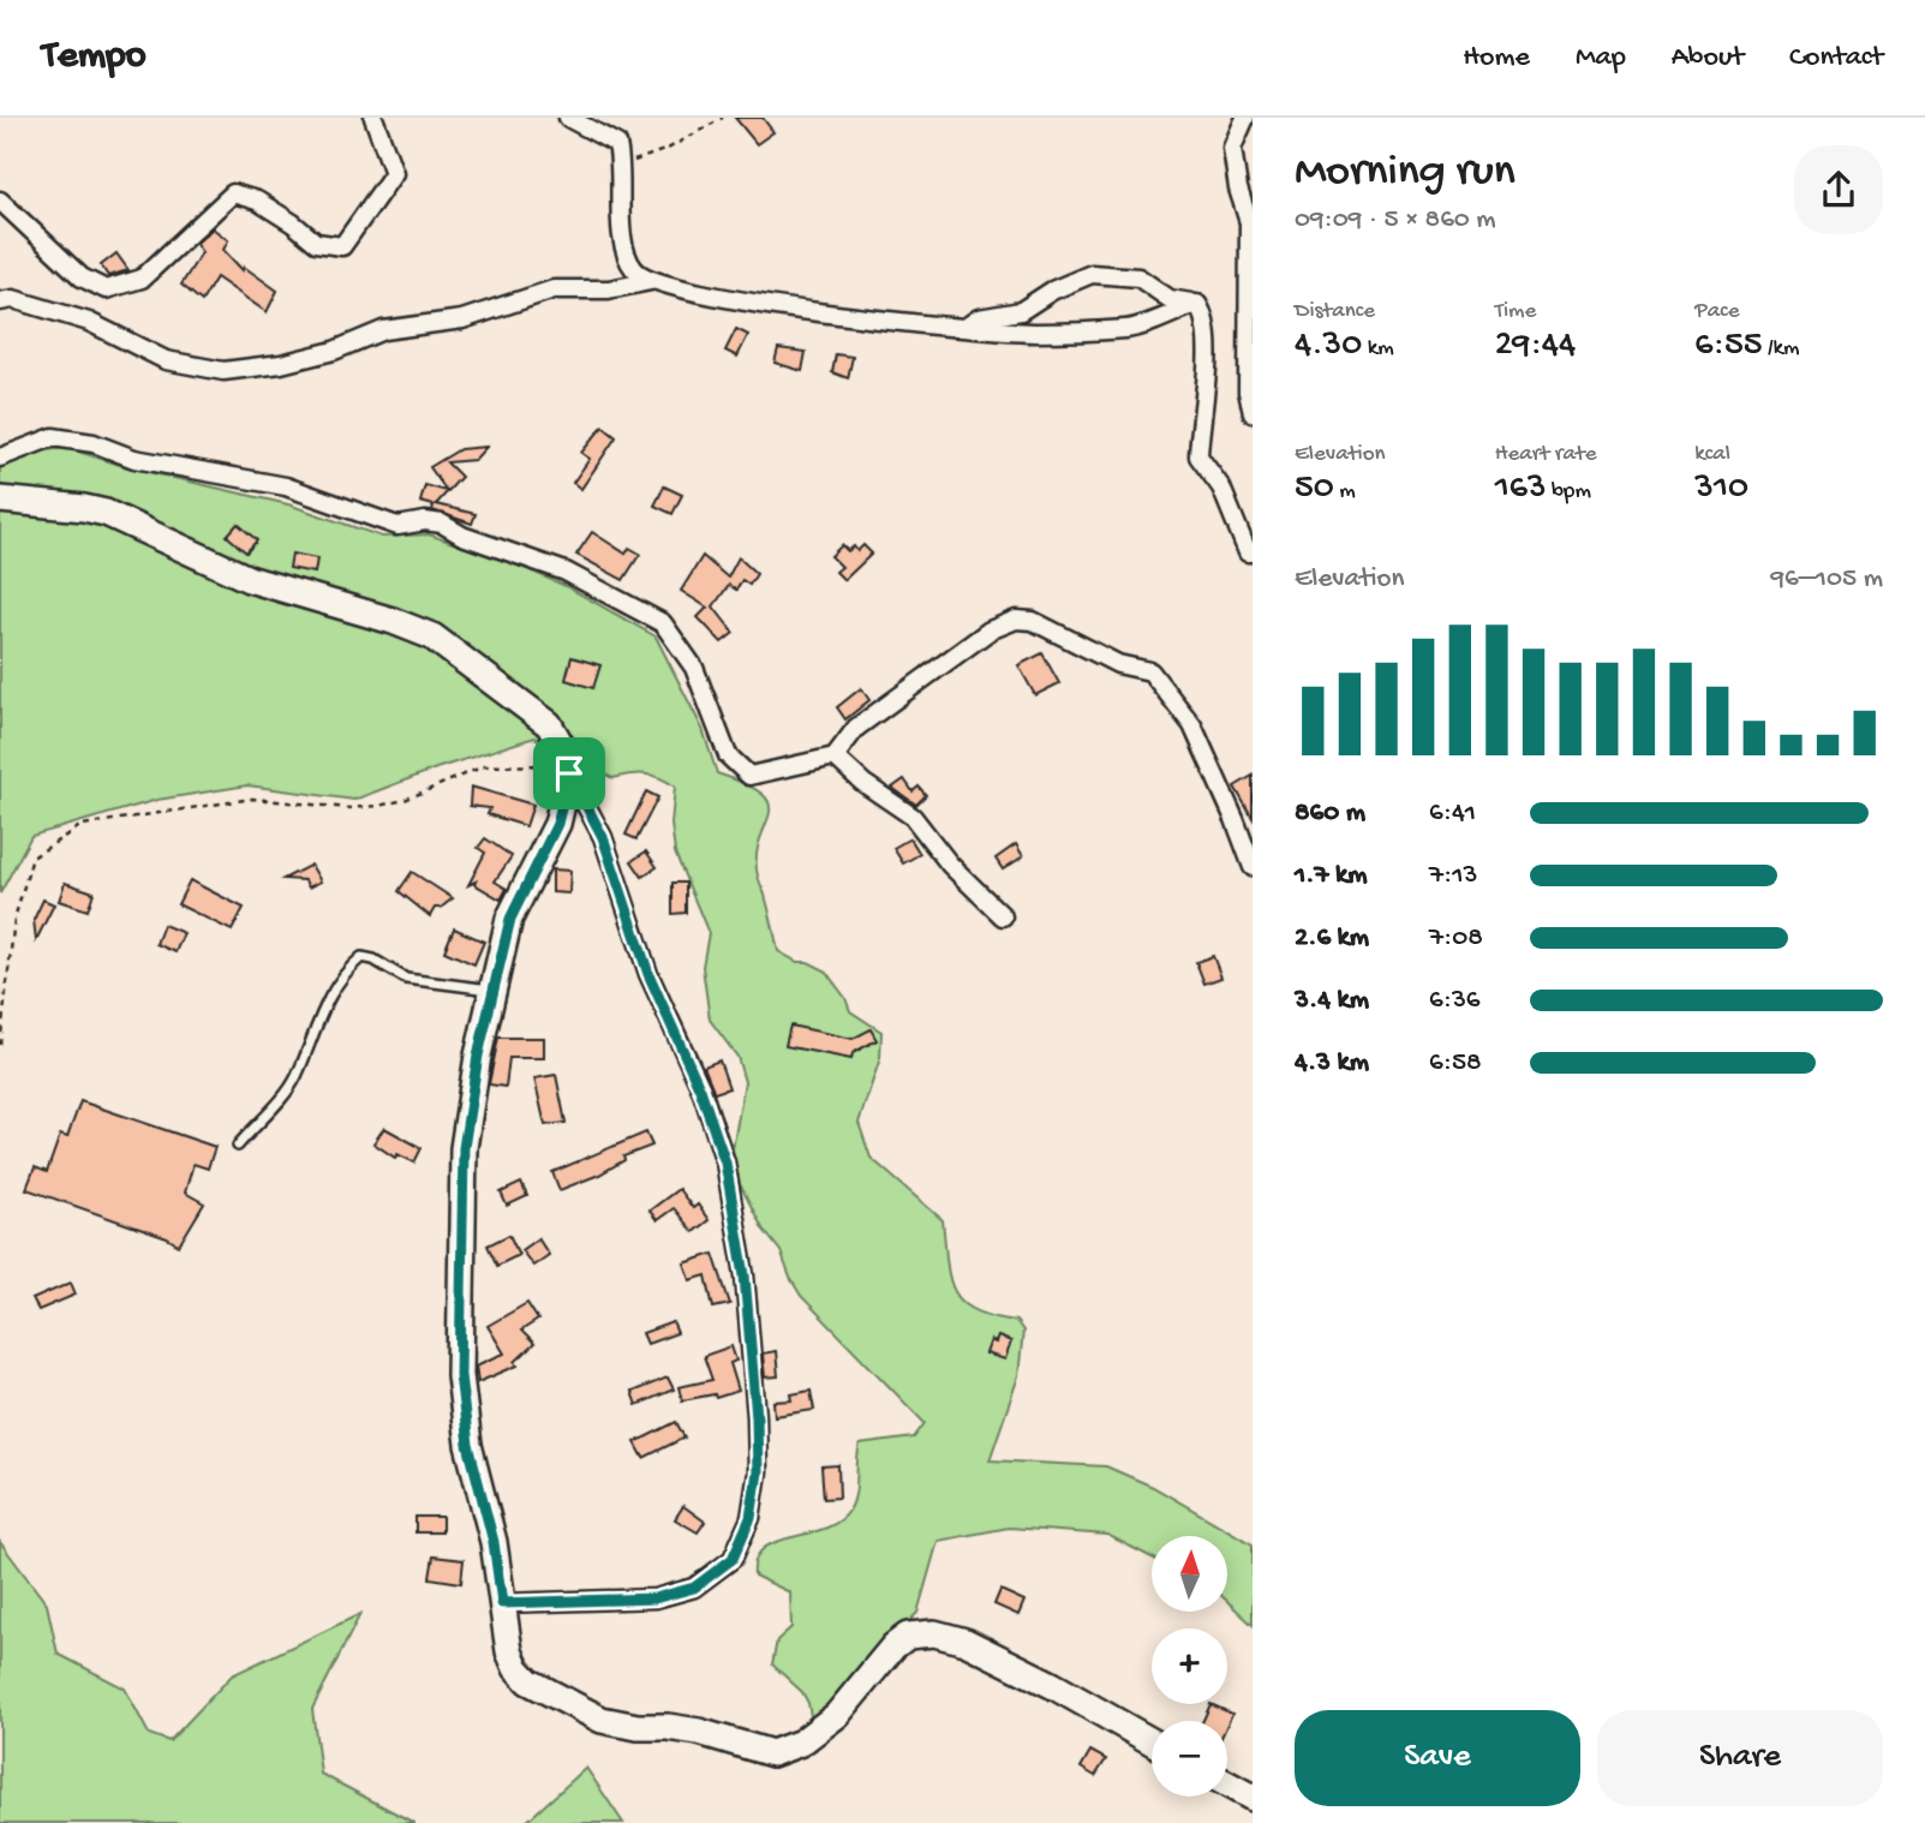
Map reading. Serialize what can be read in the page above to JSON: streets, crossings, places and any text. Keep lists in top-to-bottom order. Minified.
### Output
{"north":"top","page":{"header":"Tempo","nav":["Home","Map","About","Contact"],"heading":["Morning run","09:09 · 5 × 860 m"],"stats":[["Distance","4.30 km"],["Time","29:44"],["Pace","6:55 /km"],["Elevation","50 m"],["Heart rate","163 bpm"],["kcal","310"]],"chart":["Elevation","96–105 m"],"list":[{"name":"860 m","note":"6:41"},{"name":"1.7 km","note":"7:13"},{"name":"2.6 km","note":"7:08"},{"name":"3.4 km","note":"6:36"},{"name":"4.3 km","note":"6:58"}],"map_buttons":["+","−"],"buttons":["Save","Share"]}}
